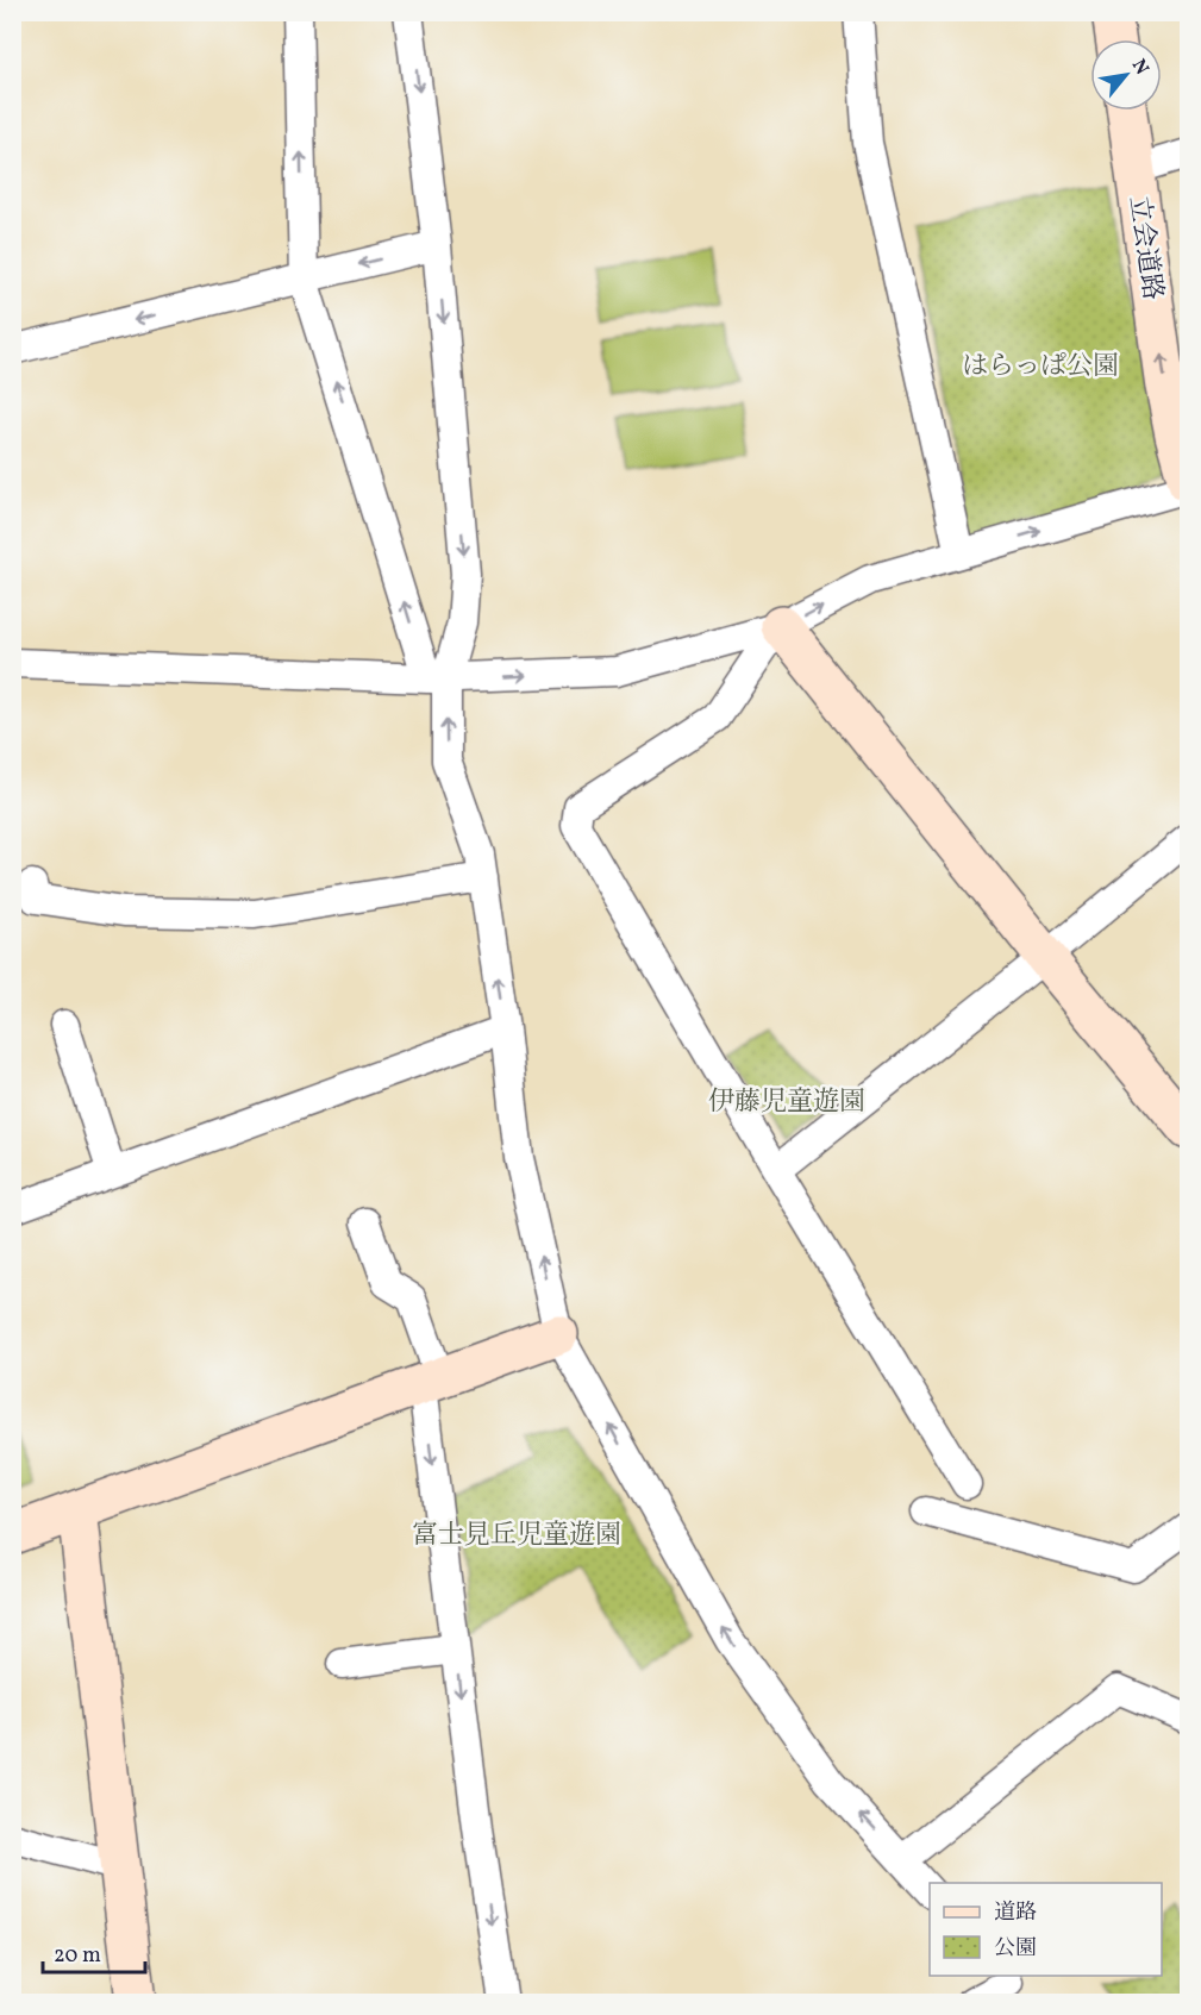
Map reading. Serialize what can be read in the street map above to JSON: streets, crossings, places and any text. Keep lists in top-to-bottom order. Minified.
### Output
{"streets":{"street":["立会道路"]},"parks":["はらっぱ公園","伊藤児童遊園","富士見丘児童遊園"],"legend":["道路","公園"],"scale_bar":"20 m","north":"top right"}
